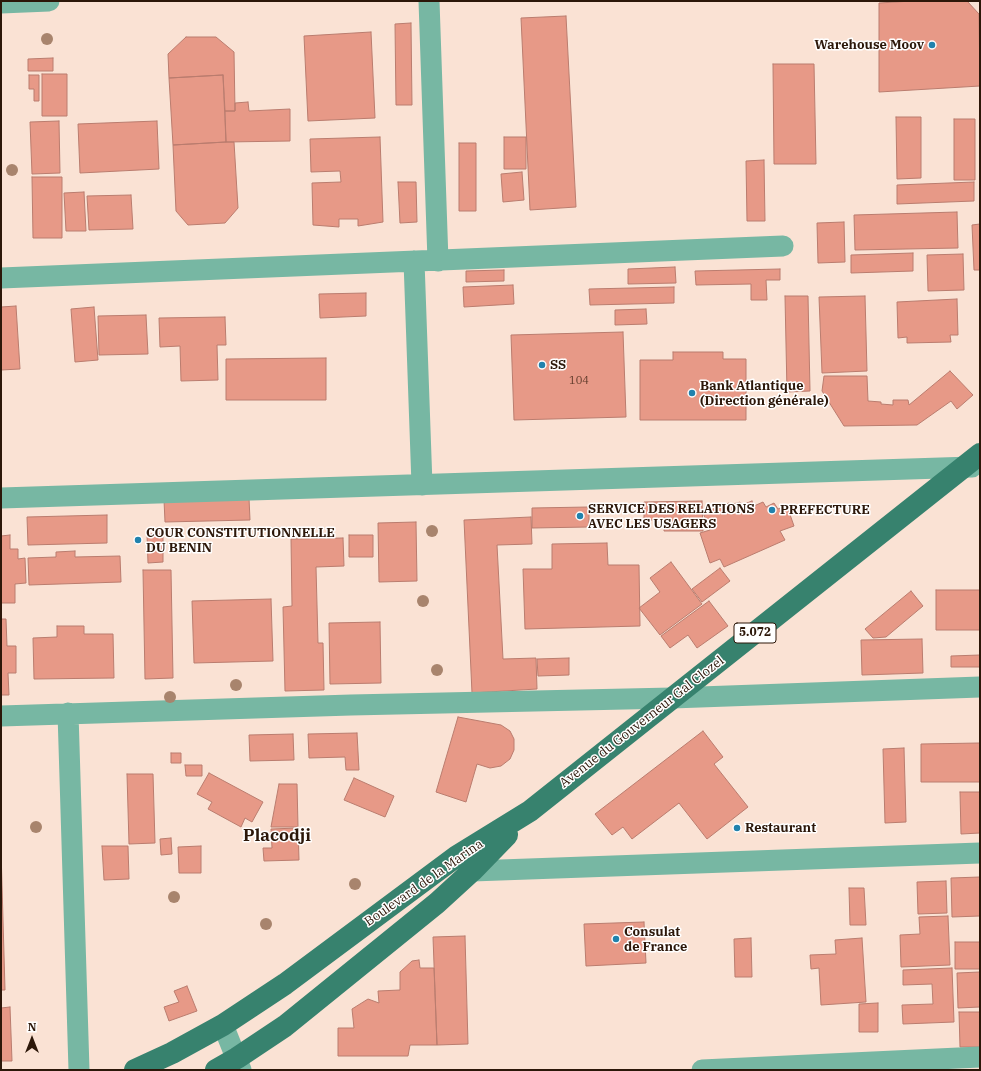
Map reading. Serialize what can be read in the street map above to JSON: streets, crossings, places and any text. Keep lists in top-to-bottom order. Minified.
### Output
{"streets":{"main road":["5.072","Avenue du Gouverneur Gal Clozel","Boulevard de la Marina"]},"crossings":[["Avenue du Gouverneur Gal Clozel","Boulevard de la Marina"]],"districts":["Placodji"],"places":["Warehouse Moov","SS","Bank Atlantique (Direction générale)","PREFECTURE","SERVICE DES RELATIONS AVEC LES USAGERS","COUR CONSTITUTIONNELLE DU BENIN","Restaurant","Consulat de France"],"house_numbers":["104"],"north":"top"}
